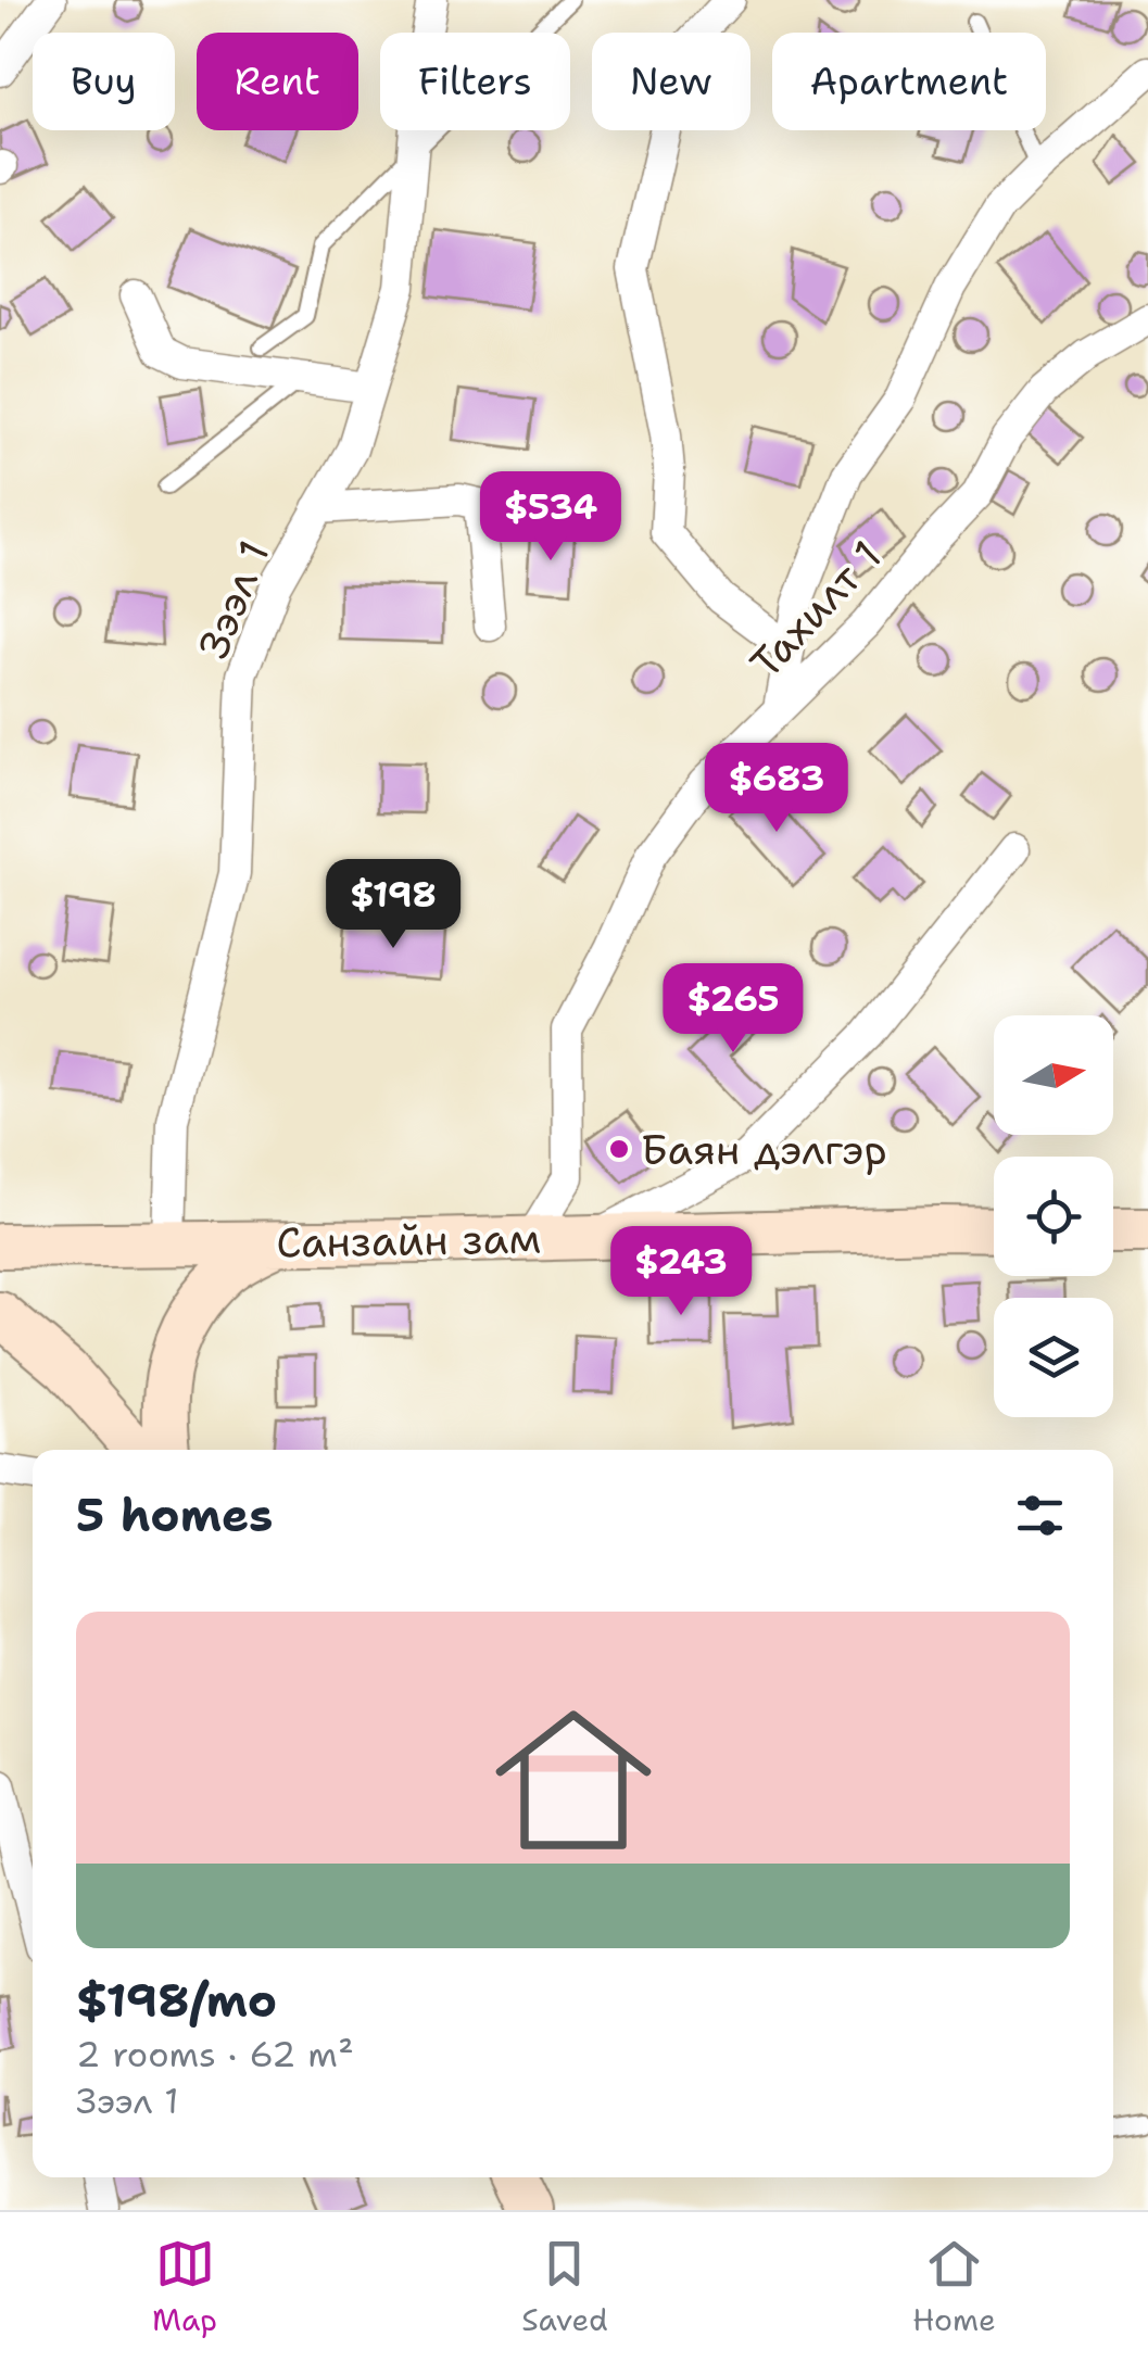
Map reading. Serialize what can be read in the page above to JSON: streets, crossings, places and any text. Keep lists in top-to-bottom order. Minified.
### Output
{"streets":{"main road":["Санзайн зам"],"street":["Зээл 1","Тахилт 1"]},"crossings":[["Зээл 1","Санзайн зам"],["Тахилт 1","Санзайн зам"]],"places":["Баян дэлгэр"],"north":"right","page":{"chip":["Buy","Rent","Filters","New","Apartment"],"price":["$534","$683","$198","$265","$243"],"heading":"5 homes","list":[{"name":"$198/mo","note":"2 rooms · 62 m² · Зээл 1"}],"tabs":["Map","Saved","Home"]}}
